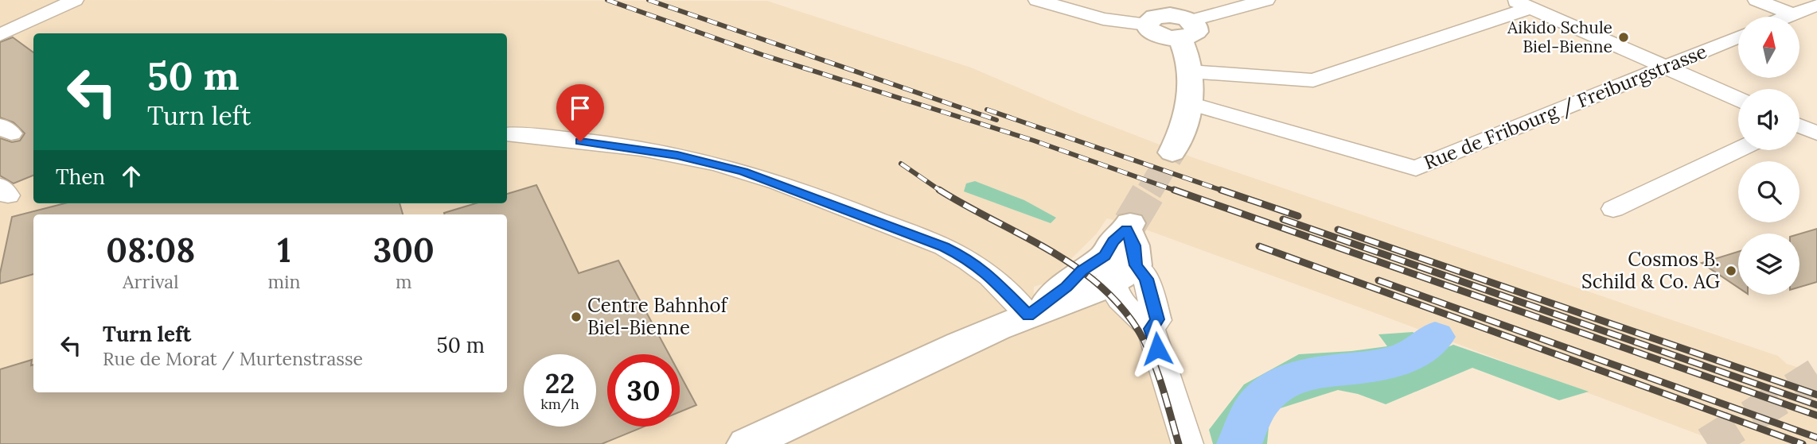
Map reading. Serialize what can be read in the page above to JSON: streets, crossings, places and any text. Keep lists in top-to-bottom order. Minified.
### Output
{"streets":{"street":["Rue de Fribourg / Freiburgstrasse"]},"places":["Aikido Schule Biel-Bienne","Cosmos B. Schild & Co. AG","Centre Bahnhof Biel-Bienne"],"north":"top","page":{"turn":["50 m","Turn left"],"then":"Then","eta":["08:08","Arrival","1","min","300","m"],"list":[{"name":"Turn left","note":"Rue de Morat / Murtenstrasse","value":"50 m"}],"speed":"22 km/h","limit":"30"}}
